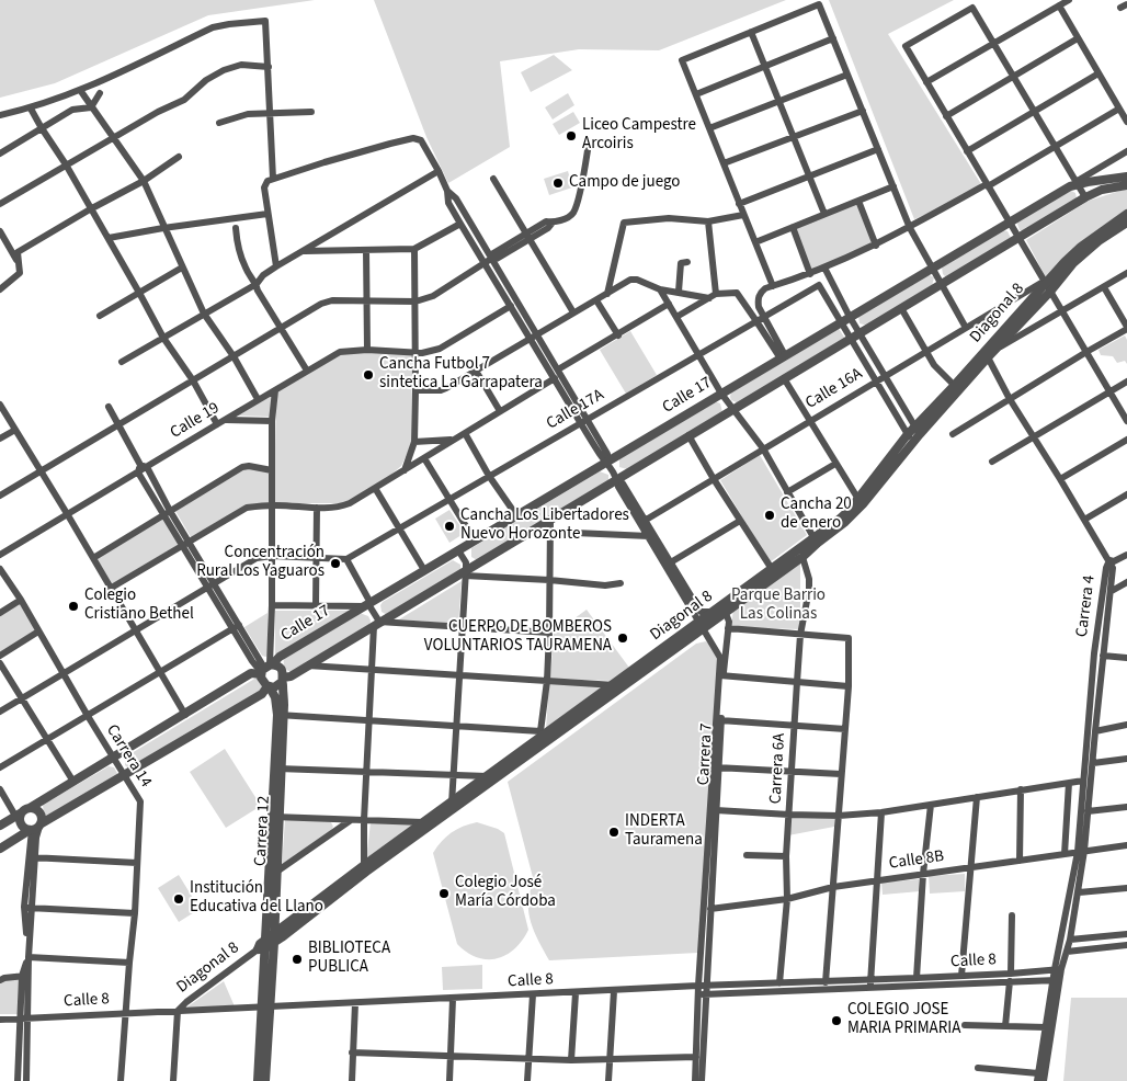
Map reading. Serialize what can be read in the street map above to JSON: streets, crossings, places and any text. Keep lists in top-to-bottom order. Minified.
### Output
{"streets":{"street":["Diagonal 8","Calle 16A","Calle 17","Calle 17A","Calle 19","Carrera 4","Carrera 7","Carrera 14","Carrera 6A","Carrera 12","Calle 8B","Calle 8"]},"crossings":[["Diagonal 8","Calle 16A"],["Diagonal 8","Carrera 7"],["Diagonal 8","Carrera 6A"],["Diagonal 8","Carrera 12"],["Diagonal 8","Calle 8"],["Calle 16A","Carrera 7"],["Calle 17","Calle 17A"],["Calle 17","Carrera 7"],["Calle 17","Carrera 14"],["Calle 17","Carrera 12"],["Calle 17A","Carrera 7"],["Calle 19","Carrera 7"],["Carrera 4","Calle 8B"],["Carrera 4","Calle 8"],["Carrera 7","Calle 8B"],["Carrera 7","Calle 8"],["Carrera 14","Calle 8"],["Carrera 6A","Calle 8B"],["Carrera 6A","Calle 8"],["Carrera 12","Calle 8"]],"parks":["Parque Barrio Las Colinas"],"places":["Liceo Campestre Arcoiris","Campo de juego","Cancha Futbol 7 sintetica La Garrapatera","Cancha 20 de enero","Cancha Los Libertadores Nuevo Horozonte","Concentración Rural Los Yaguaros","Colegio Cristiano Bethel","CUERPO DE BOMBEROS VOLUNTARIOS TAURAMENA","INDERTA Tauramena","Colegio José María Córdoba","Institución Educativa del Llano","BIBLIOTECA PUBLICA","COLEGIO JOSE MARIA PRIMARIA"]}
